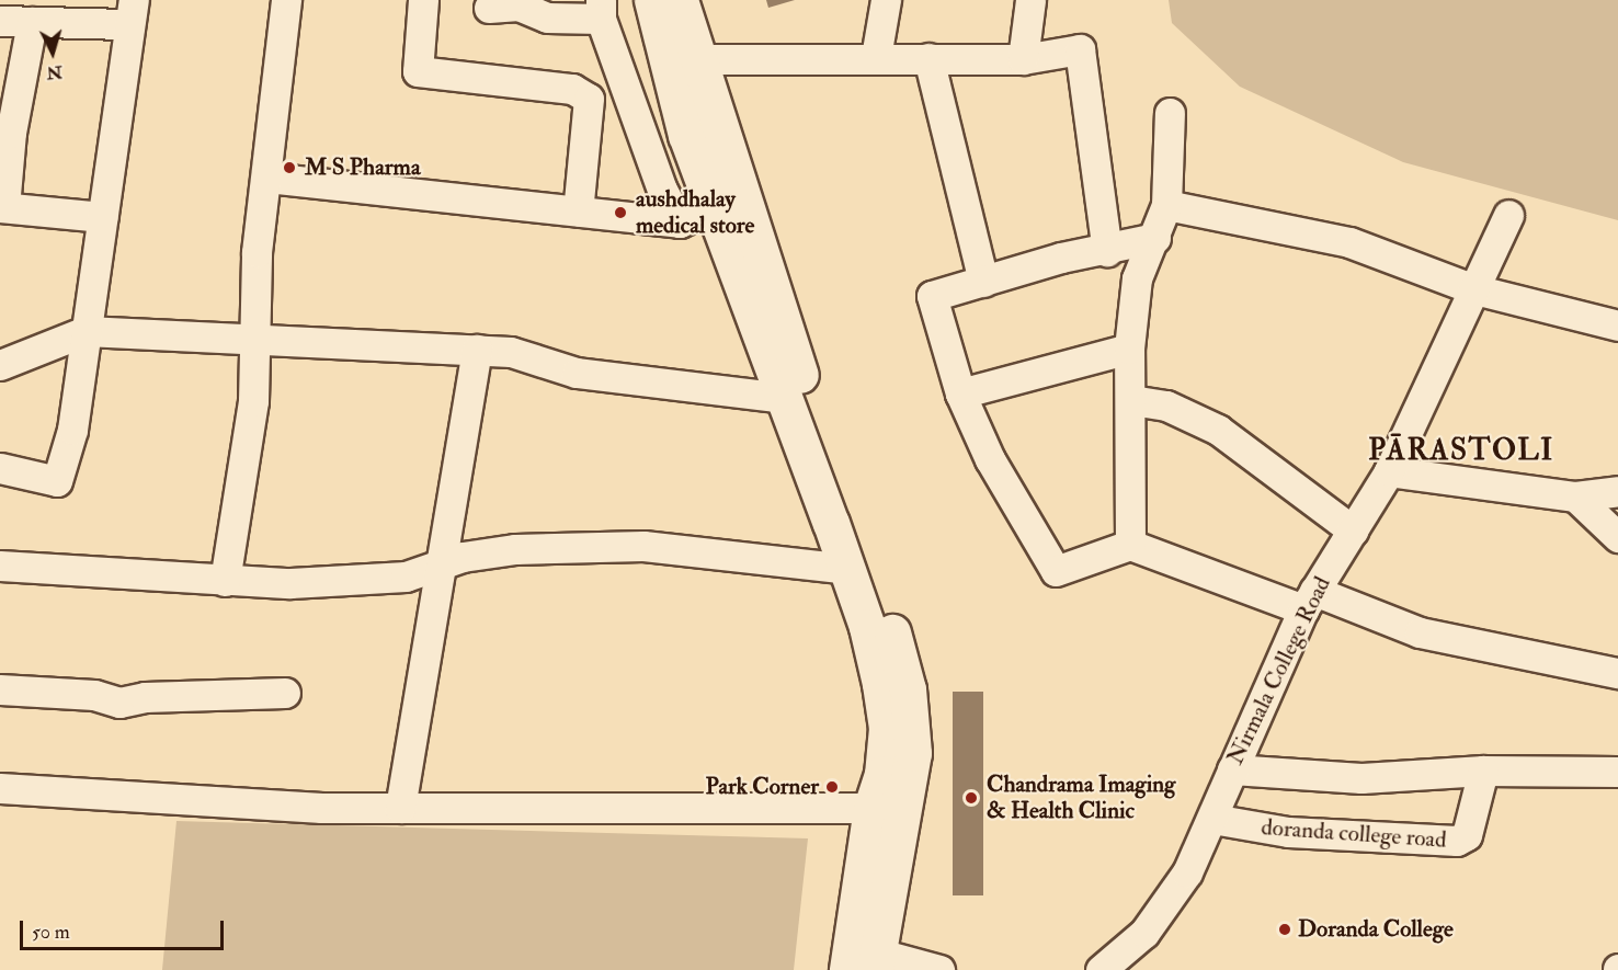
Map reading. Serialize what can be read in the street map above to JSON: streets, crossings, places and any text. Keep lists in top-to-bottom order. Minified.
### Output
{"streets":{"street":["Nirmala College Road","doranda college road"]},"crossings":[["Nirmala College Road","doranda college road"]],"districts":["PĀRASTOLI"],"places":["M S Pharma","aushdhalay medical store","Park Corner","Chandrama Imaging & Health Clinic","Doranda College"],"scale_bar":"50 m","north":"bottom"}
